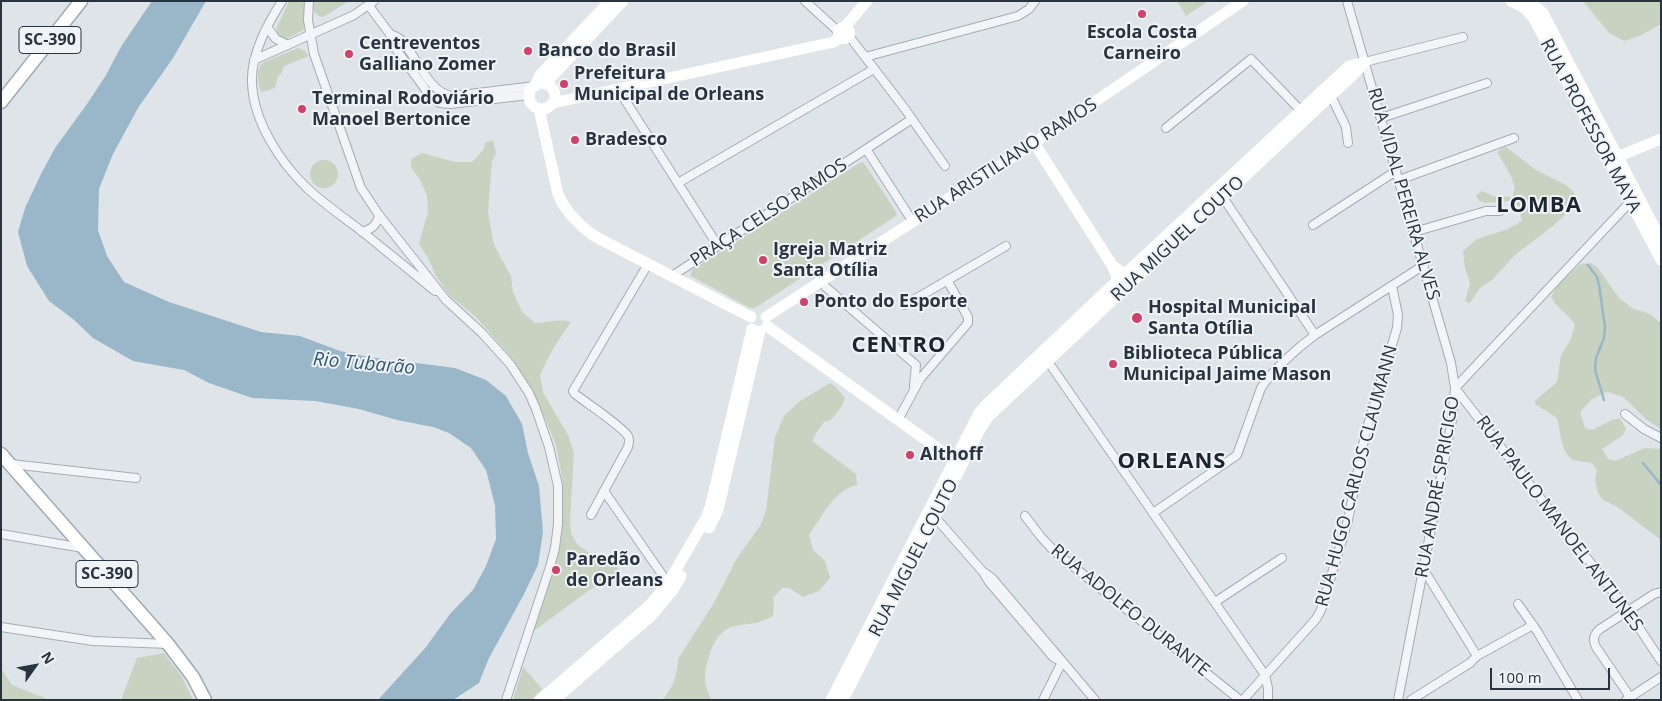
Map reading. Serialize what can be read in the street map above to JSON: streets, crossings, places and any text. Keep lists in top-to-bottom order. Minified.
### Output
{"streets":{"main road":["SC-390"],"street":["RUA PROFESSOR MAYA","RUA ARISTILIANO RAMOS","RUA VIDAL PEREIRA ALVES","PRAÇA CELSO RAMOS","RUA MIGUEL COUTO","RUA HUGO CARLOS CLAUMANN","RUA ANDRÉ SPRICIGO","RUA PAULO MANOEL ANTUNES","RUA ADOLFO DURANTE"]},"crossings":[["RUA PROFESSOR MAYA","RUA ANDRÉ SPRICIGO"],["RUA ARISTILIANO RAMOS","PRAÇA CELSO RAMOS"],["RUA VIDAL PEREIRA ALVES","RUA MIGUEL COUTO"],["RUA VIDAL PEREIRA ALVES","RUA ANDRÉ SPRICIGO"],["RUA VIDAL PEREIRA ALVES","RUA PAULO MANOEL ANTUNES"],["RUA HUGO CARLOS CLAUMANN","RUA ADOLFO DURANTE"],["RUA ANDRÉ SPRICIGO","RUA PAULO MANOEL ANTUNES"]],"districts":["LOMBA","CENTRO","ORLEANS"],"water":["Rio Tubarão"],"places":["Escola Costa Carneiro","Banco do Brasil","Centreventos Galliano Zomer","Prefeitura Municipal de Orleans","Terminal Rodoviário Manoel Bertonice","Bradesco","Igreja Matriz Santa Otília","Ponto do Esporte","Hospital Municipal Santa Otília","Biblioteca Pública Municipal Jaime Mason","Althoff","Paredão de Orleans"],"scale_bar":"100 m","north":"top right"}
